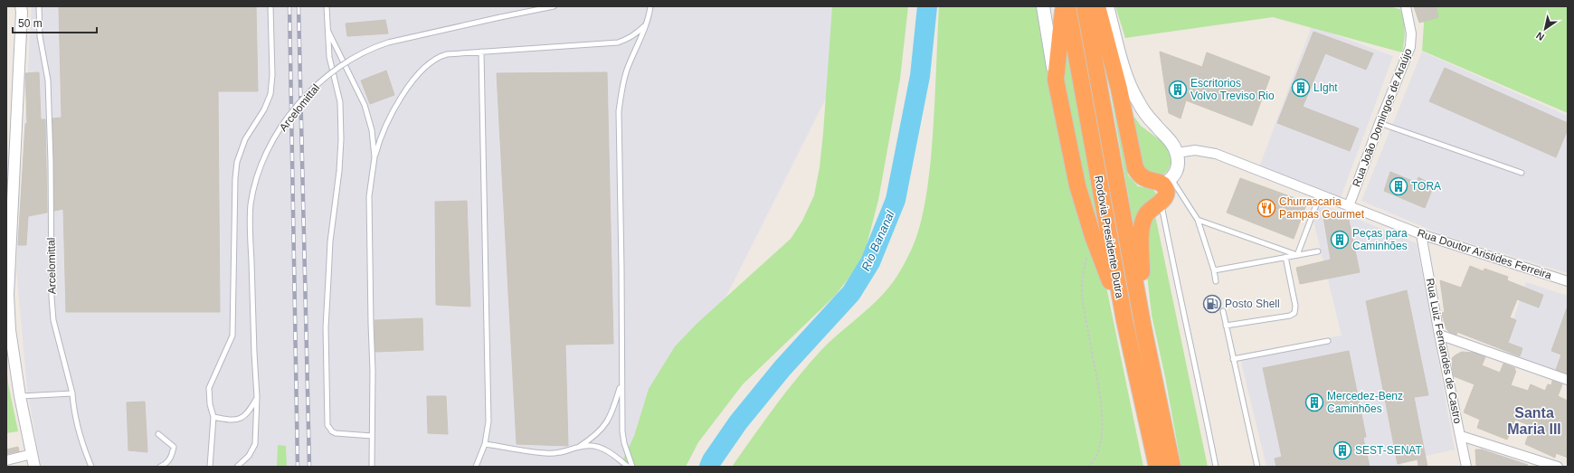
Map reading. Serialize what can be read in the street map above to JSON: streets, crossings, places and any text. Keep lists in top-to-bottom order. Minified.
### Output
{"streets":{"highway":["Rodovia Presidente Dutra"],"street":["Rua João Domingos de Araújo","Rua Doutor Aristides Ferreira","Rua Luiz Fernandes de Castro"],"lane":["Arcelomittal"]},"crossings":[["Rua João Domingos de Araújo","Rua Doutor Aristides Ferreira"],["Rua Doutor Aristides Ferreira","Rua Luiz Fernandes de Castro"]],"districts":["Santa Maria III"],"water":["Rio Bananal"],"places":{"building":["LIght","Escritorios Volvo Treviso Rio","TORA","Peças para Caminhões","Mercedez-Benz Caminhões","SEST-SENAT"],"restaurant":["Churrascaria Pampas Gourmet"],"fuel station":["Posto Shell"]},"scale_bar":"50 m","north":"bottom left"}
